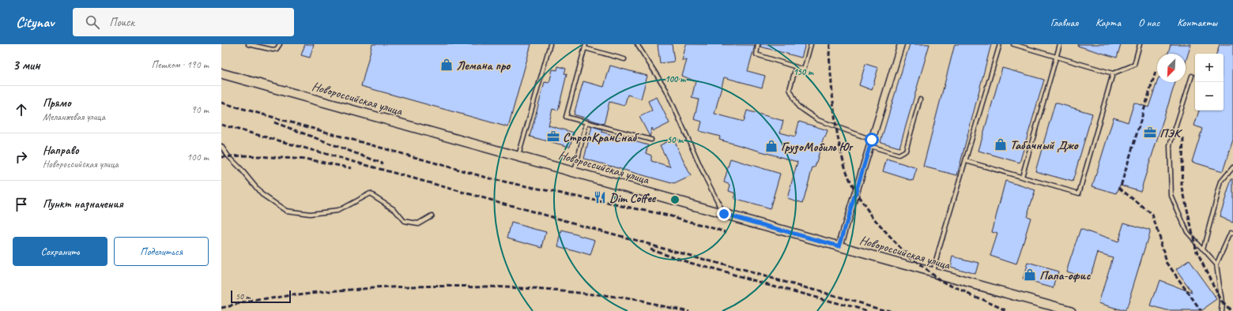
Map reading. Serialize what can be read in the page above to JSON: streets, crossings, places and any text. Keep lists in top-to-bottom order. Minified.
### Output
{"streets":{"main road":["Новороссийская улица"]},"places":{"shop":["Лемана про","Табачный Джо","ГрузоМобиль Юг","Папа-офис"],"office":["ПЭК","СтропКранСнаб"],"restaurant":["Dim Coffee"]},"scale_bar":"50 m","north":"bottom left","page":{"header":"Citynav","search":"Поиск","nav":["Главная","Карта","О нас","Контакты"],"heading":["3 мин","Пешком · 190 m"],"map_buttons":["+","−"],"list":[["Прямо","Меланжевая улица","90 m"],["Направо","Новороссийская улица","100 m"],"Пункт назначения"],"buttons":["Сохранить","Поделиться"],"scale":"50 m"},"rings":["150 m","100 m","50 m"]}
